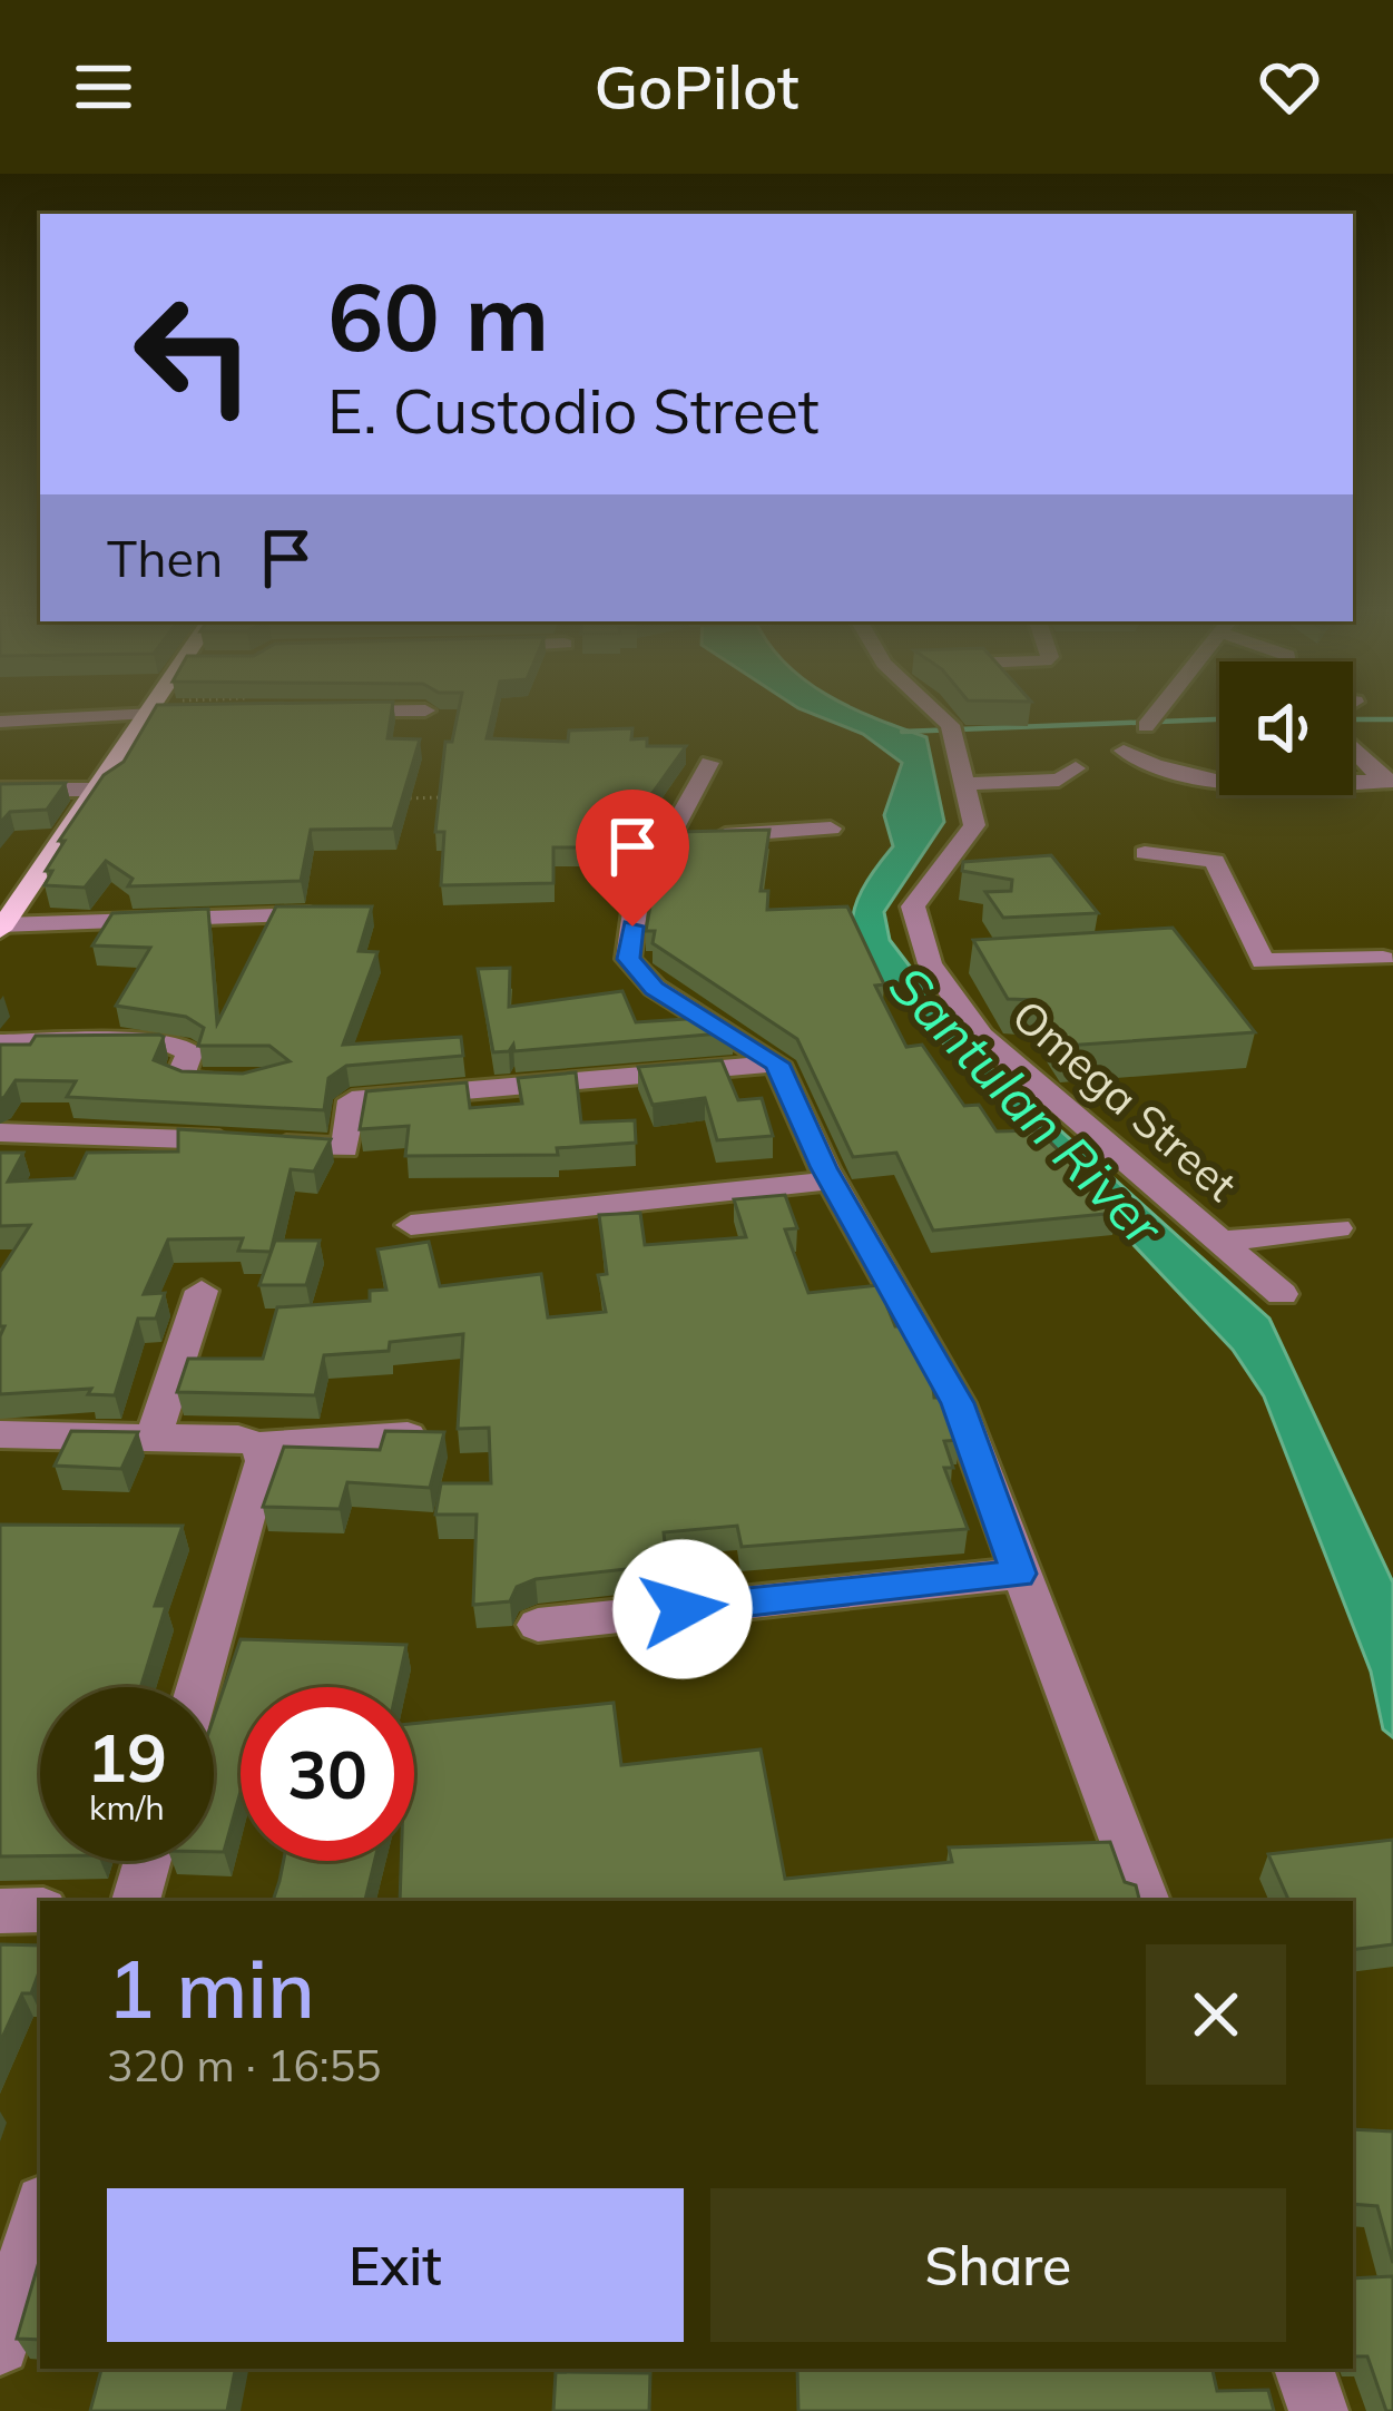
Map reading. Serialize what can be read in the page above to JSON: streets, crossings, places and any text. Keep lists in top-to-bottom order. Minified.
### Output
{"streets":{"street":["Omega Street"]},"water":["Santulan River"],"page":{"header":"GoPilot","turn":["60 m","E. Custodio Street"],"then":"Then","speed":"19 km/h","limit":"30","heading":["1 min","320 m · 16:55"],"buttons":["Exit","Share"]}}
